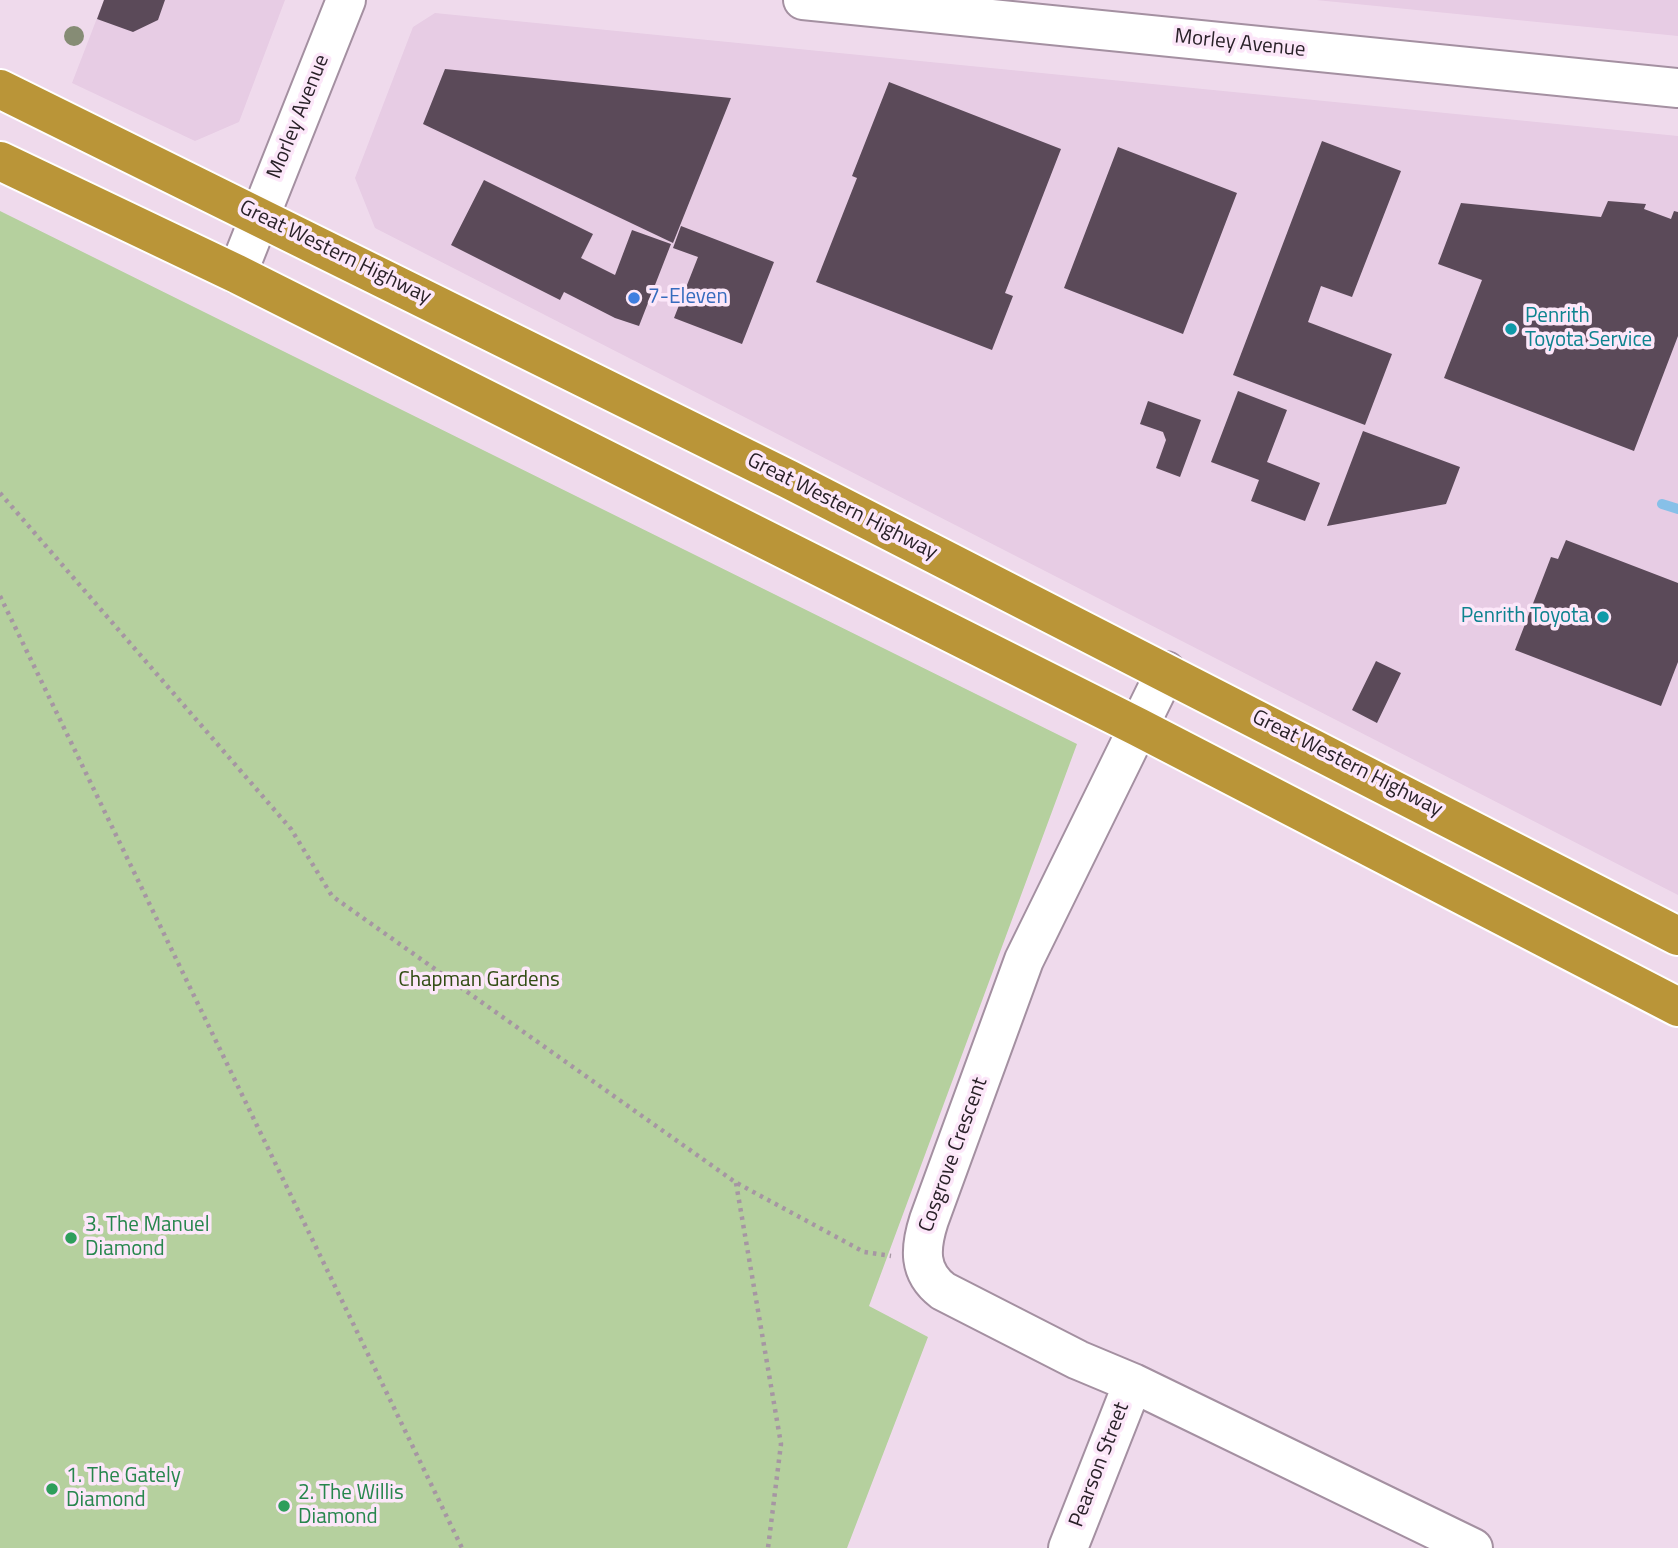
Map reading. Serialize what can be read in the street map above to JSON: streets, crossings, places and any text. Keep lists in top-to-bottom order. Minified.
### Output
{"streets":{"highway":["Great Western Highway"],"street":["Morley Avenue","Cosgrove Crescent","Pearson Street"]},"crossings":[["Morley Avenue","Great Western Highway"],["Great Western Highway","Cosgrove Crescent"],["Cosgrove Crescent","Pearson Street"]],"parks":["Chapman Gardens"],"places":["7-Eleven","Penrith Toyota Service","Penrith Toyota","3. The Manuel Diamond","1. The Gately Diamond","2. The Willis Diamond"]}
